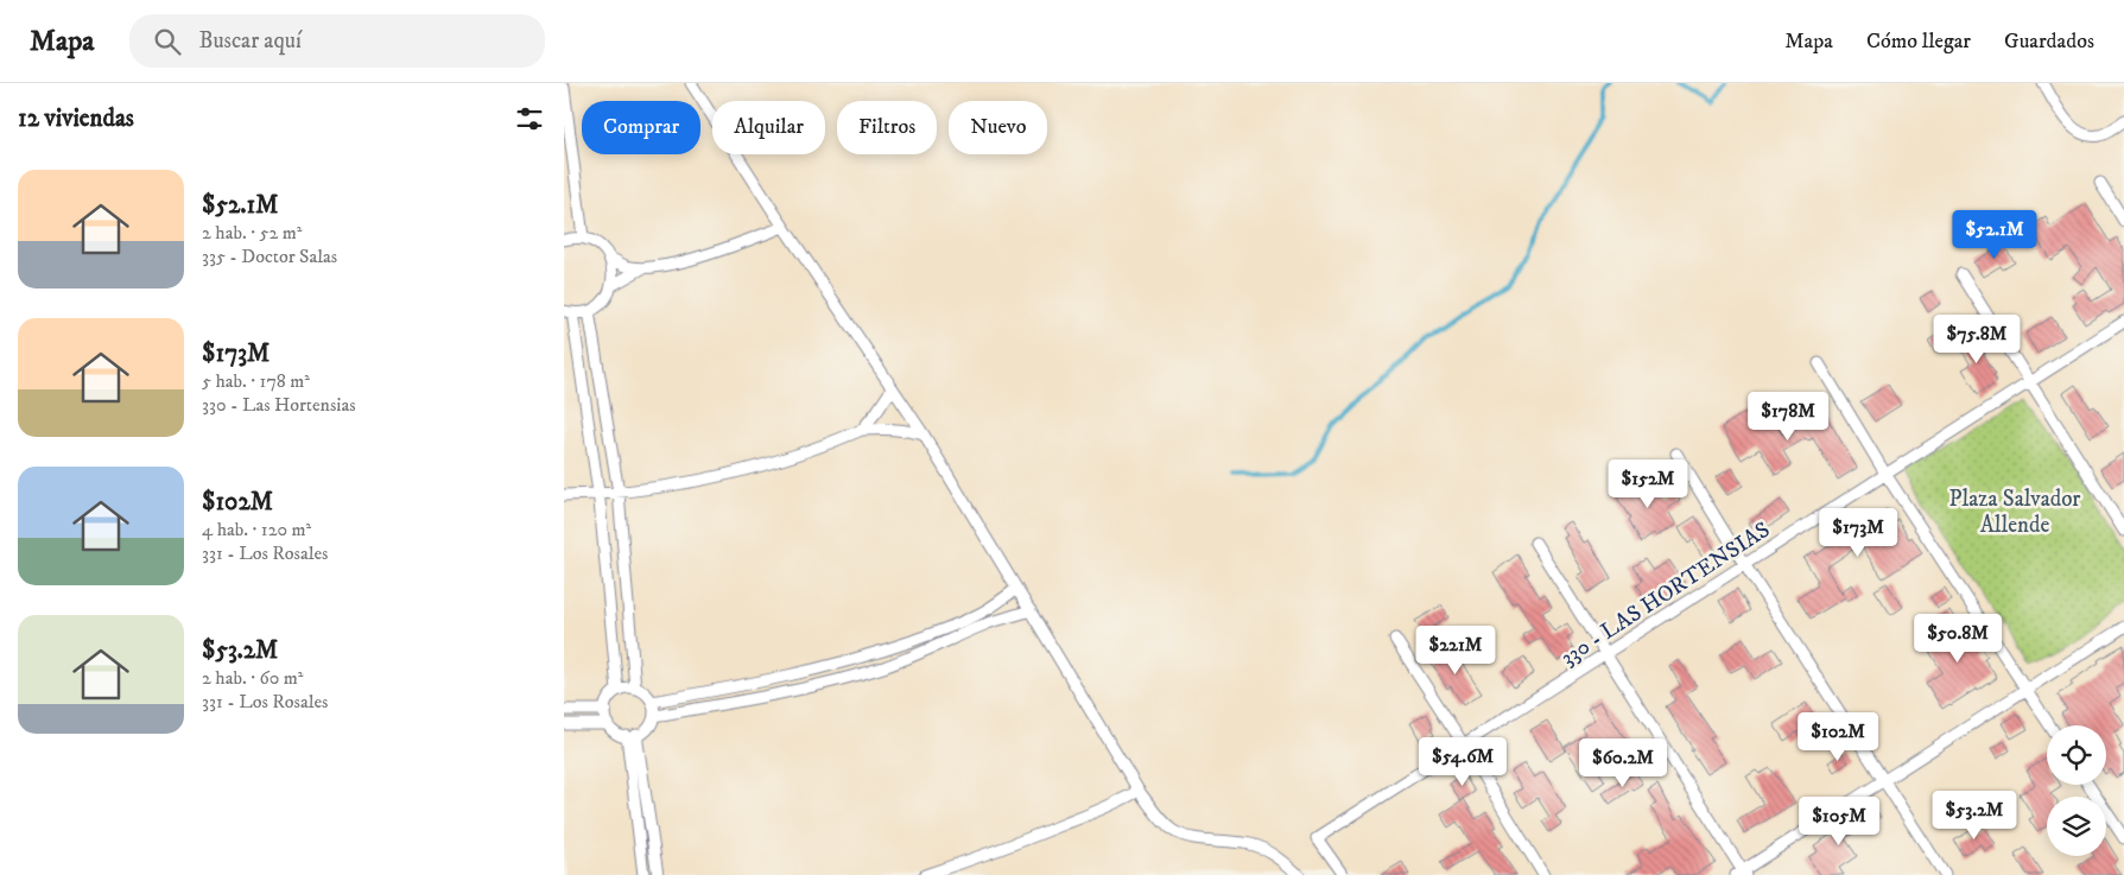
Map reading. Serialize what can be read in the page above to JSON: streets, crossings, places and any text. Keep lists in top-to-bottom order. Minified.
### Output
{"streets":{"street":["330 - LAS HORTENSIAS"]},"parks":["Plaza Salvador Allende"],"page":{"header":"Mapa","search":"Buscar aquí","nav":["Mapa","Cómo llegar","Guardados"],"heading":"12 viviendas","chip":["Comprar","Alquilar","Filtros","Nuevo"],"list":[{"name":"$52.1M","note":"2 hab. · 52 m² · 335 - Doctor Salas"},{"name":"$173M","note":"5 hab. · 178 m² · 330 - Las Hortensias"},{"name":"$102M","note":"4 hab. · 120 m² · 331 - Los Rosales"},{"name":"$53.2M","note":"2 hab. · 60 m² · 331 - Los Rosales"}],"price":["$52.1M","$75.8M","$178M","$152M","$173M","$50.8M","$221M","$102M","$54.6M","$60.2M","$53.2M","$105M"]}}
